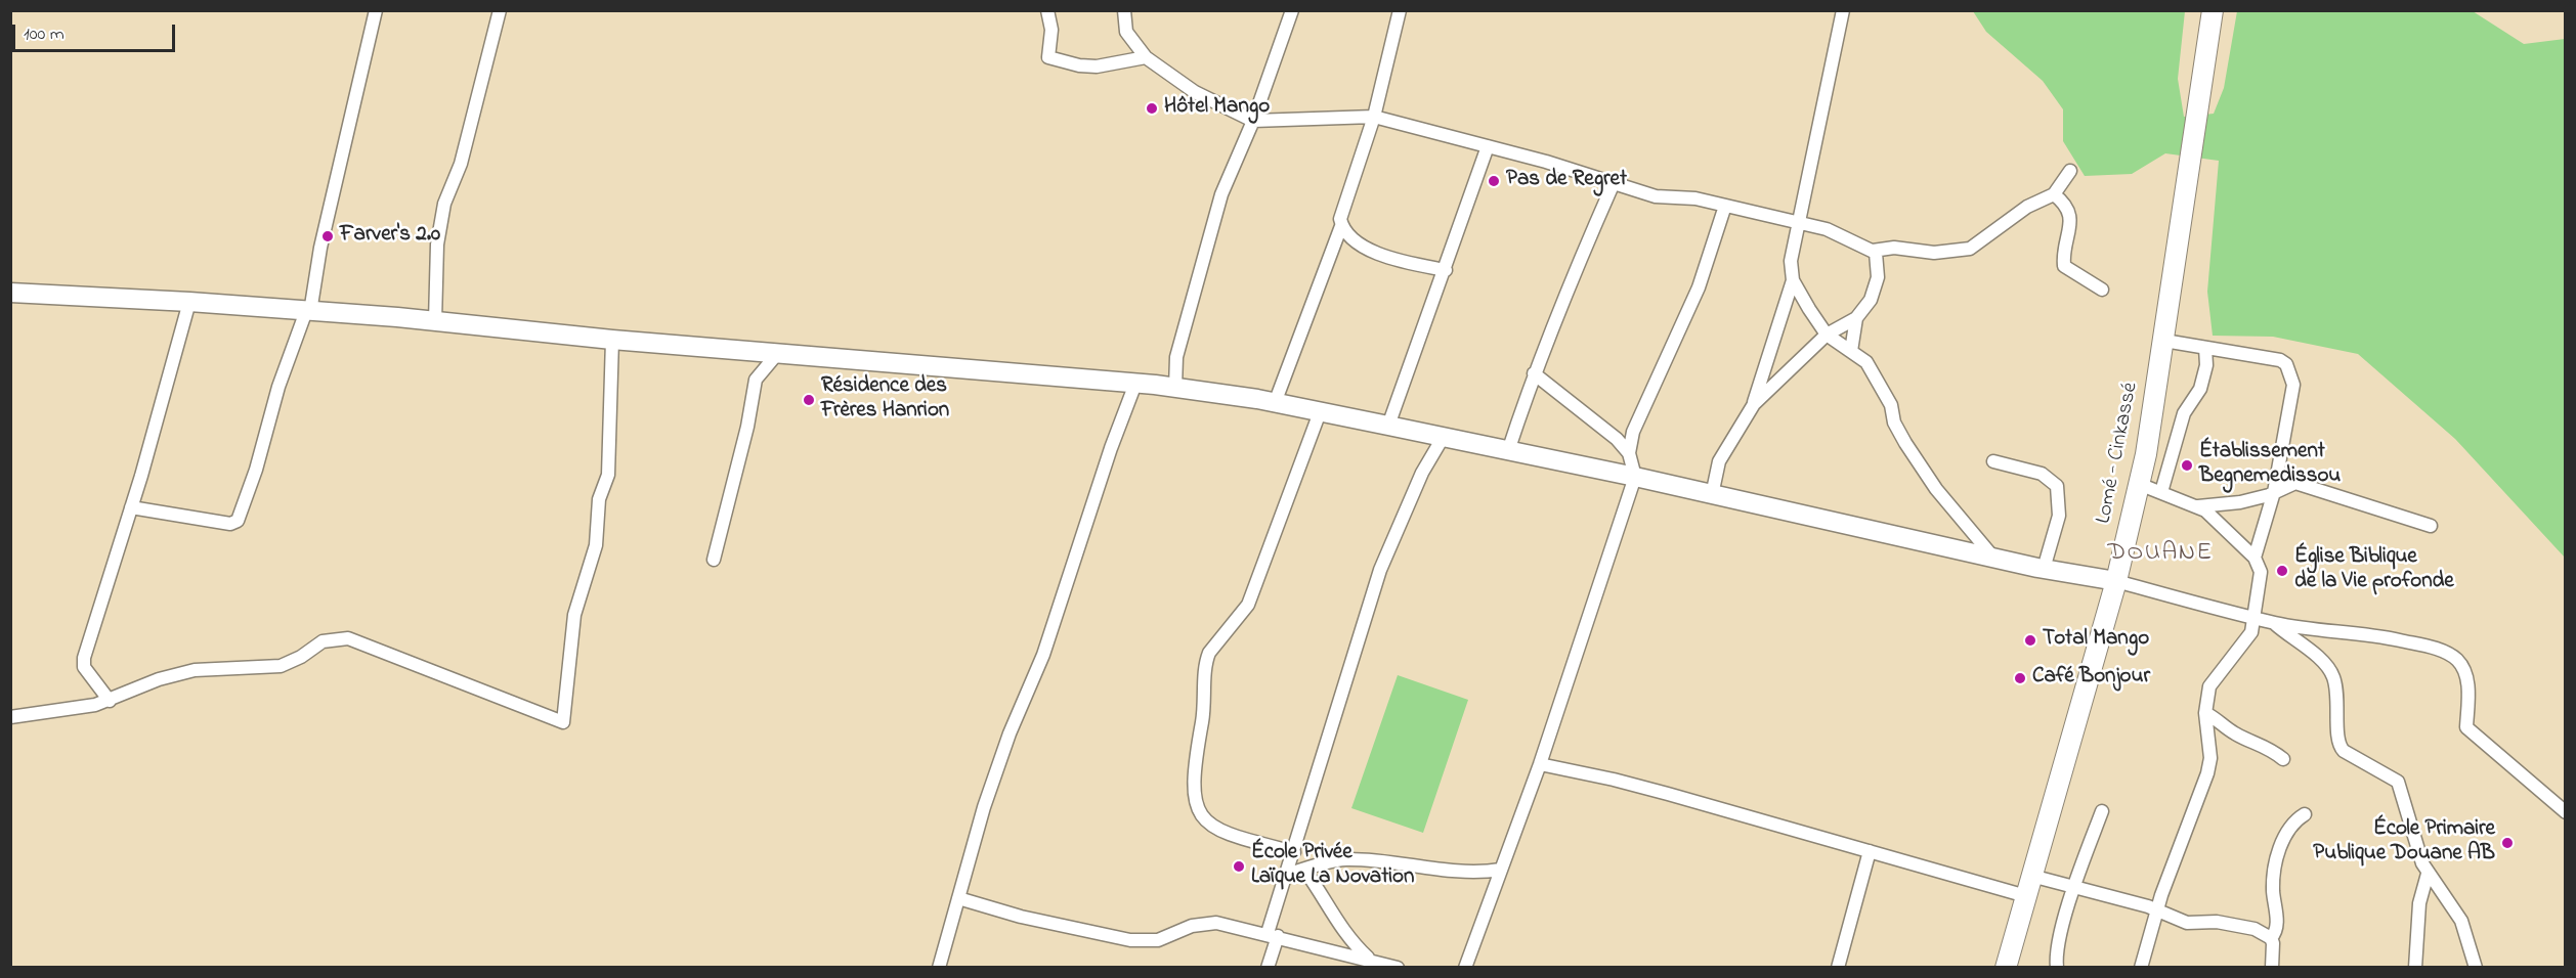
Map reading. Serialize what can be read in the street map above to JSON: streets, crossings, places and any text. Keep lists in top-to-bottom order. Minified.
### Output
{"streets":{"highway":["Lomé - Cinkassé"]},"districts":["DOUANE"],"places":["Hôtel Mango","Pas de Regret","Farver's 2.0","Résidence des Frères Hanrion","Établissement Begnemedissou","Église Biblique de la Vie profonde","Total Mango","Café Bonjour","École Primaire Publique Douane AB","École Privée Laïque La Novation"],"scale_bar":"100 m"}
